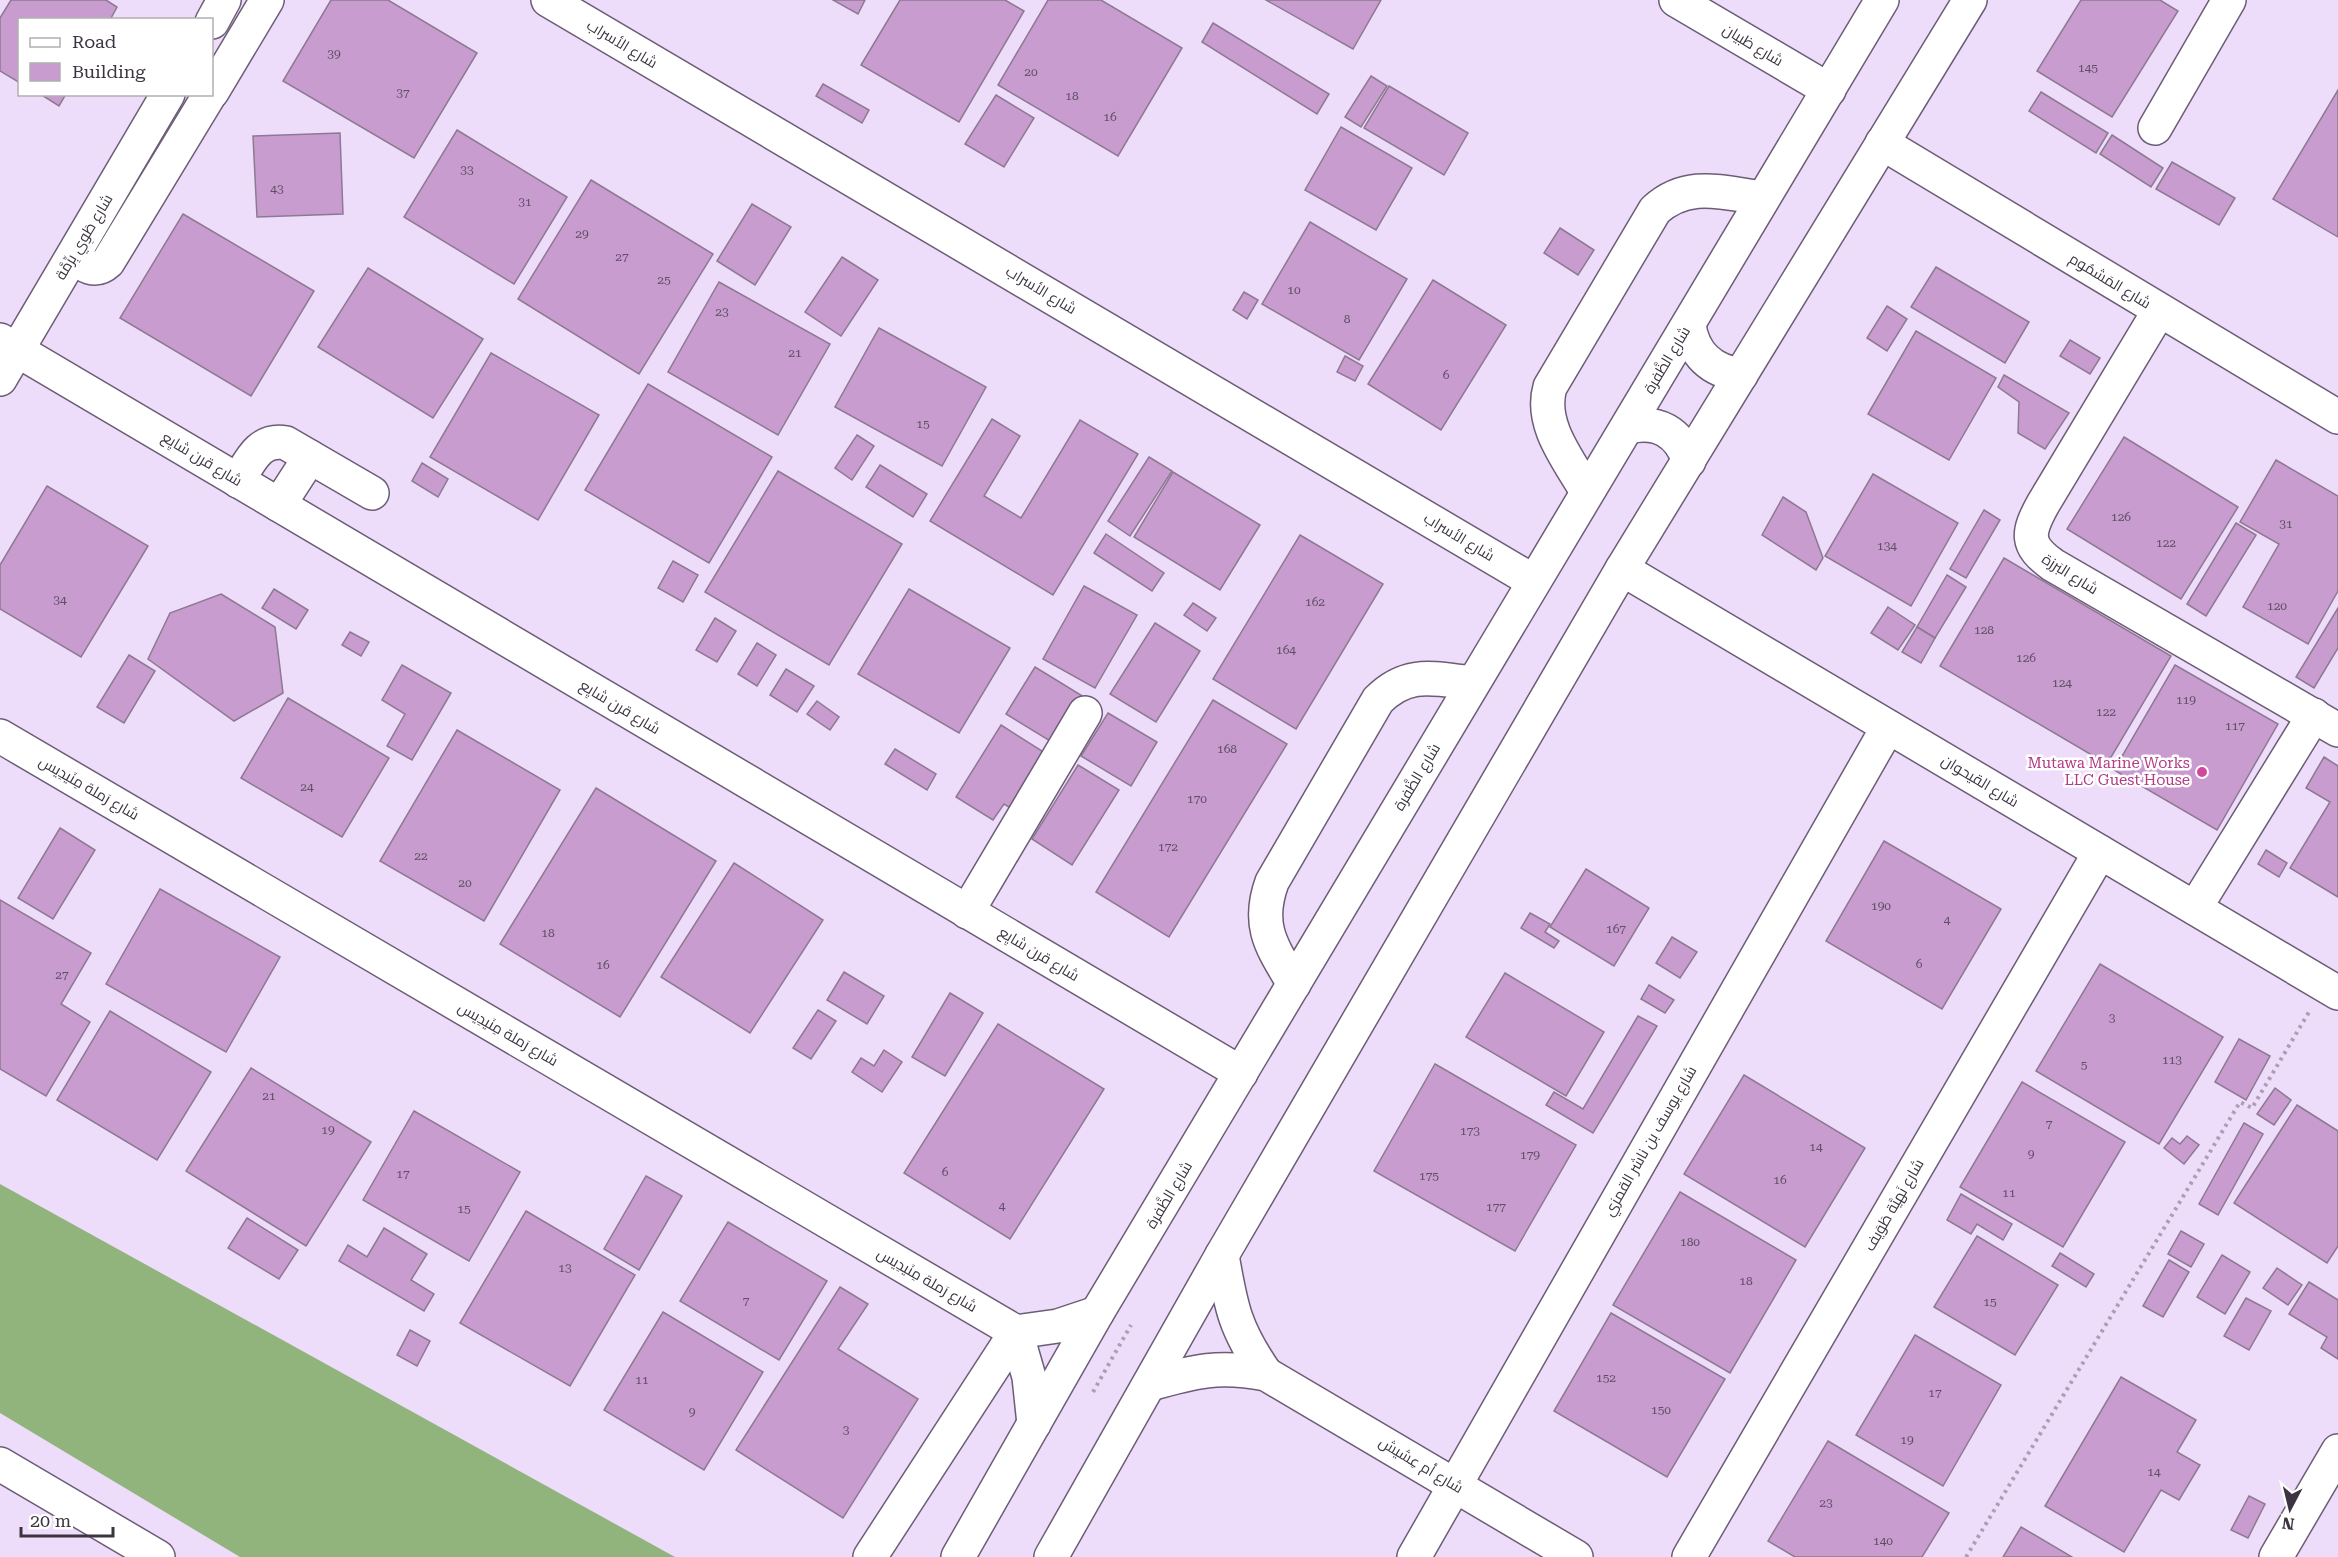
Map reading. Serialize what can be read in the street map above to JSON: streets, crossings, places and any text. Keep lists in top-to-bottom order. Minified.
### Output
{"streets":{"street":["شارع الأسراب","شارع ظبيان","شارع طَوِي بِرِّمَّة","شارع المَشمُوم","شارع الظَّفرة","شارع قرن شايِع","شارع البَرزة","شارع القيحوان","شارع رَملة مِنَيدِيس","شارع يوسف بن ناشر القمزي","شارع نَهيَّة طَوَيف","شارع أم عِشيش"]},"crossings":[["شارع الأسراب","شارع الظَّفرة"],["شارع ظبيان","شارع الظَّفرة"],["شارع طَوِي بِرِّمَّة","شارع قرن شايِع"],["شارع المَشمُوم","شارع البَرزة"],["شارع الظَّفرة","شارع قرن شايِع"],["شارع البَرزة","شارع القيحوان"],["شارع القيحوان","شارع يوسف بن ناشر القمزي"],["شارع القيحوان","شارع نَهيَّة طَوَيف"],["شارع يوسف بن ناشر القمزي","شارع أم عِشيش"]],"places":["Mutawa Marine Works LLC Guest House"],"house_numbers":["39","145","20","37","18","16","33","43","31","29","27","25","10","23","8","21","6","15","126","31","122","134","34","162","120","128","164","126","124","119","122","117","168","24","170","172","22","20","190","4","167","18","6","16","27","3","113","5","21","7","19","173","14","9","179","6","17","175","16","11","4","177","15","180","13","18","7","15","152","11","17","150","9","3","19","14","23","140"],"legend":["Road","Building"],"scale_bar":"20 m","north":"bottom"}
